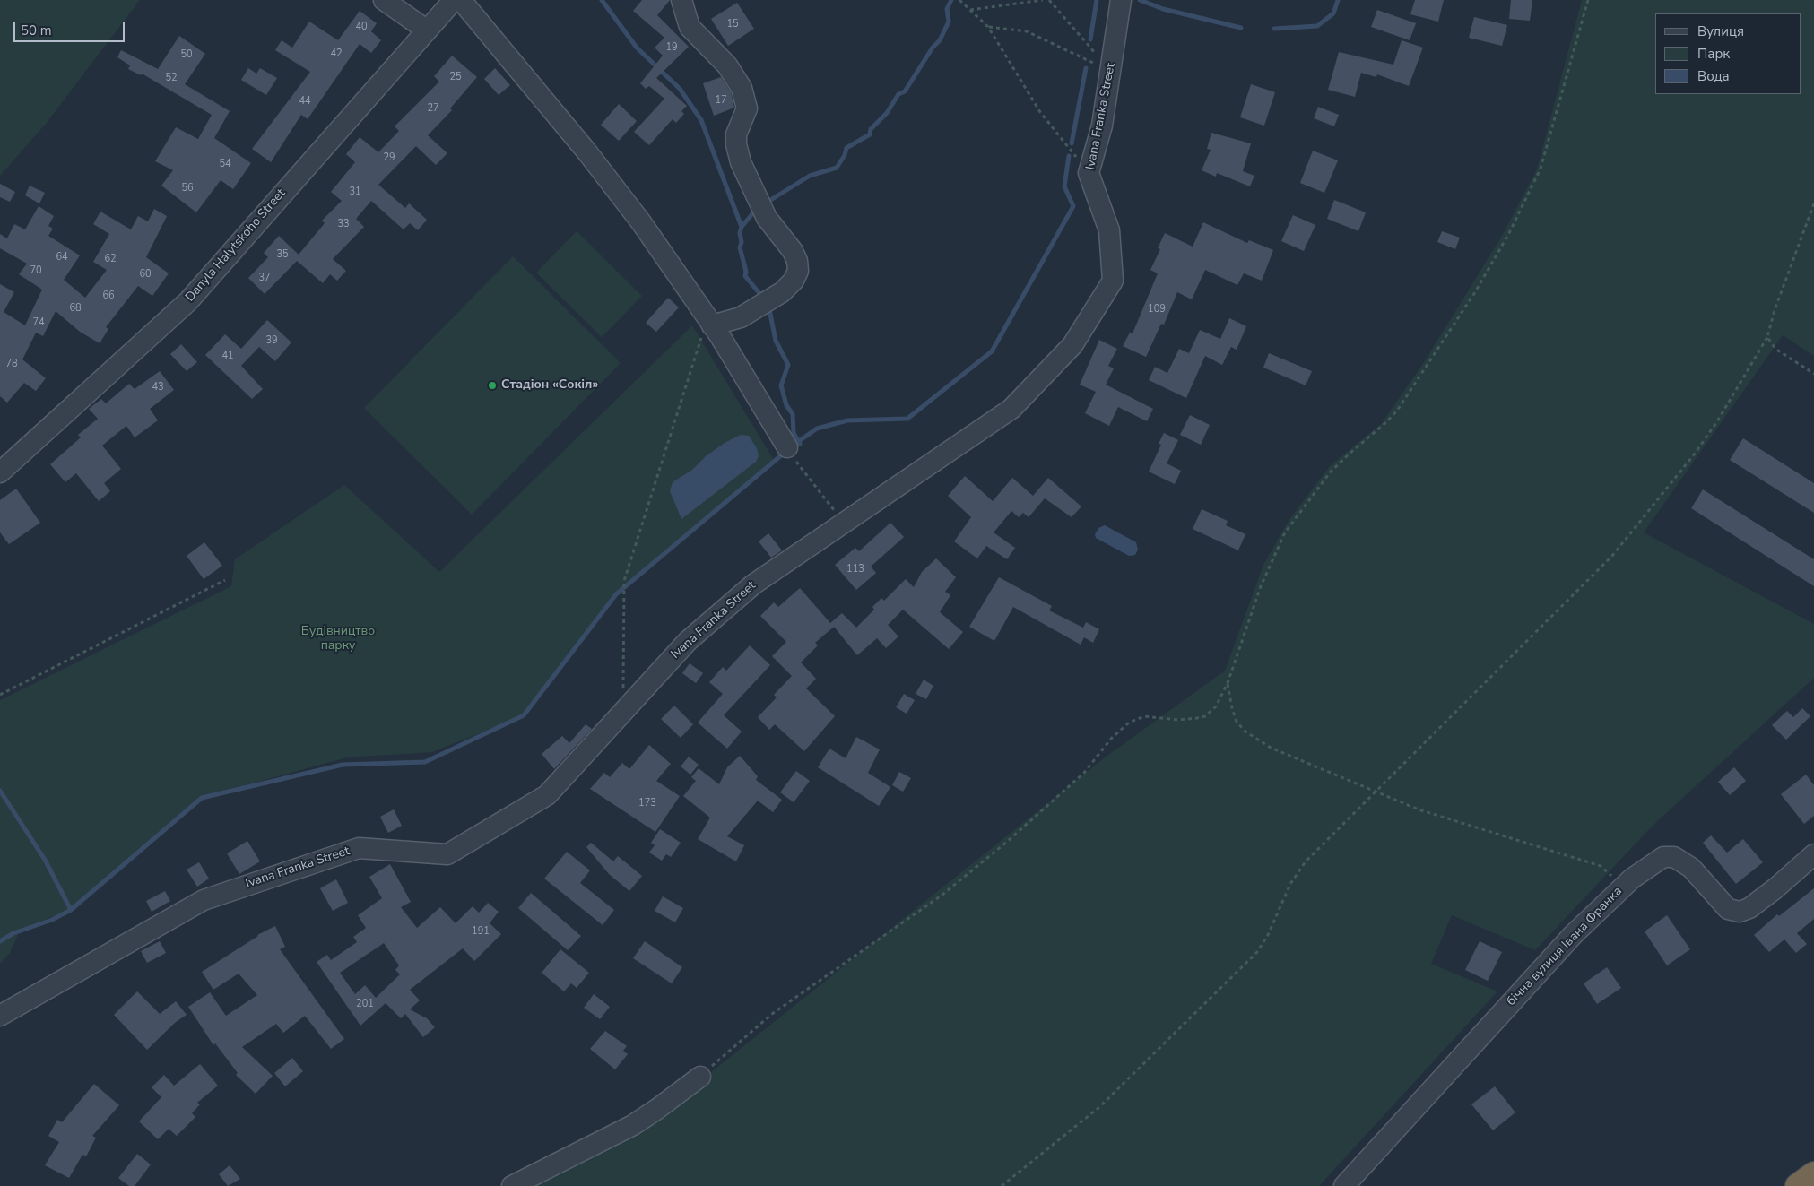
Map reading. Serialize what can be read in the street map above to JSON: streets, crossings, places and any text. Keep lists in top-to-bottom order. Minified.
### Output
{"streets":{"street":["Ivana Franka Street","Danyla Halytskoho Street","бічна вулиця Івана Франка"]},"parks":["Будівництво парку"],"places":["Стадіон «Сокіл»"],"house_numbers":["15","40","19","42","50","25","52","17","44","27","29","54","56","31","33","35","64","62","70","60","37","66","68","109","74","39","41","78","43","113","173","191","201"],"legend":["Вулиця","Парк","Вода"],"scale_bar":"50 m"}
